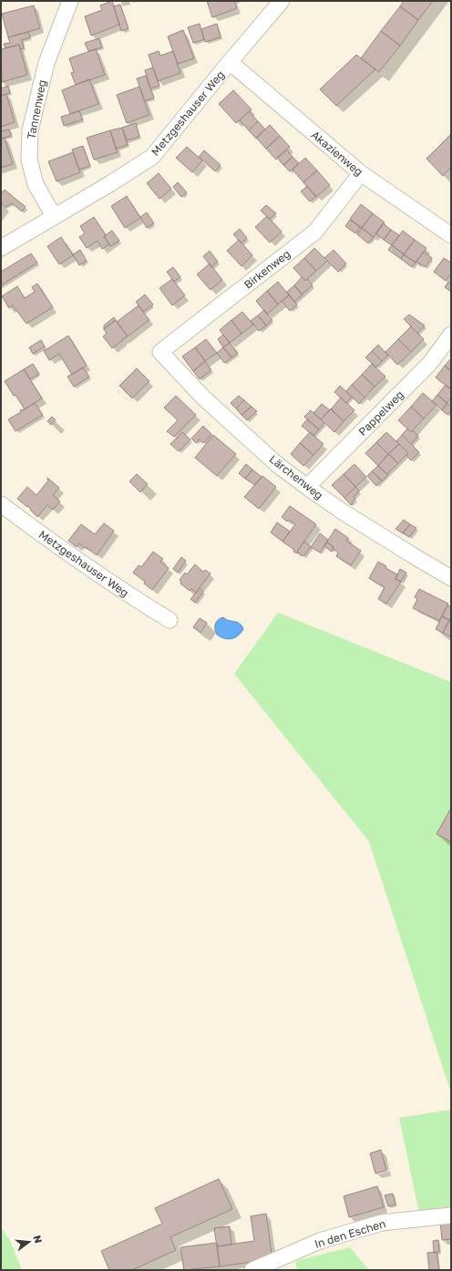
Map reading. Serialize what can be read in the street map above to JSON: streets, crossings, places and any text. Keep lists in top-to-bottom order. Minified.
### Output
{"streets":{"street":["Tannenweg","Metzgeshauser Weg","Akazienweg","Birkenweg","Pappelweg","Lärchenweg","In den Eschen"]},"crossings":[["Tannenweg","Metzgeshauser Weg"],["Metzgeshauser Weg","Akazienweg"],["Akazienweg","Birkenweg"],["Birkenweg","Lärchenweg"],["Pappelweg","Lärchenweg"]],"north":"right"}
